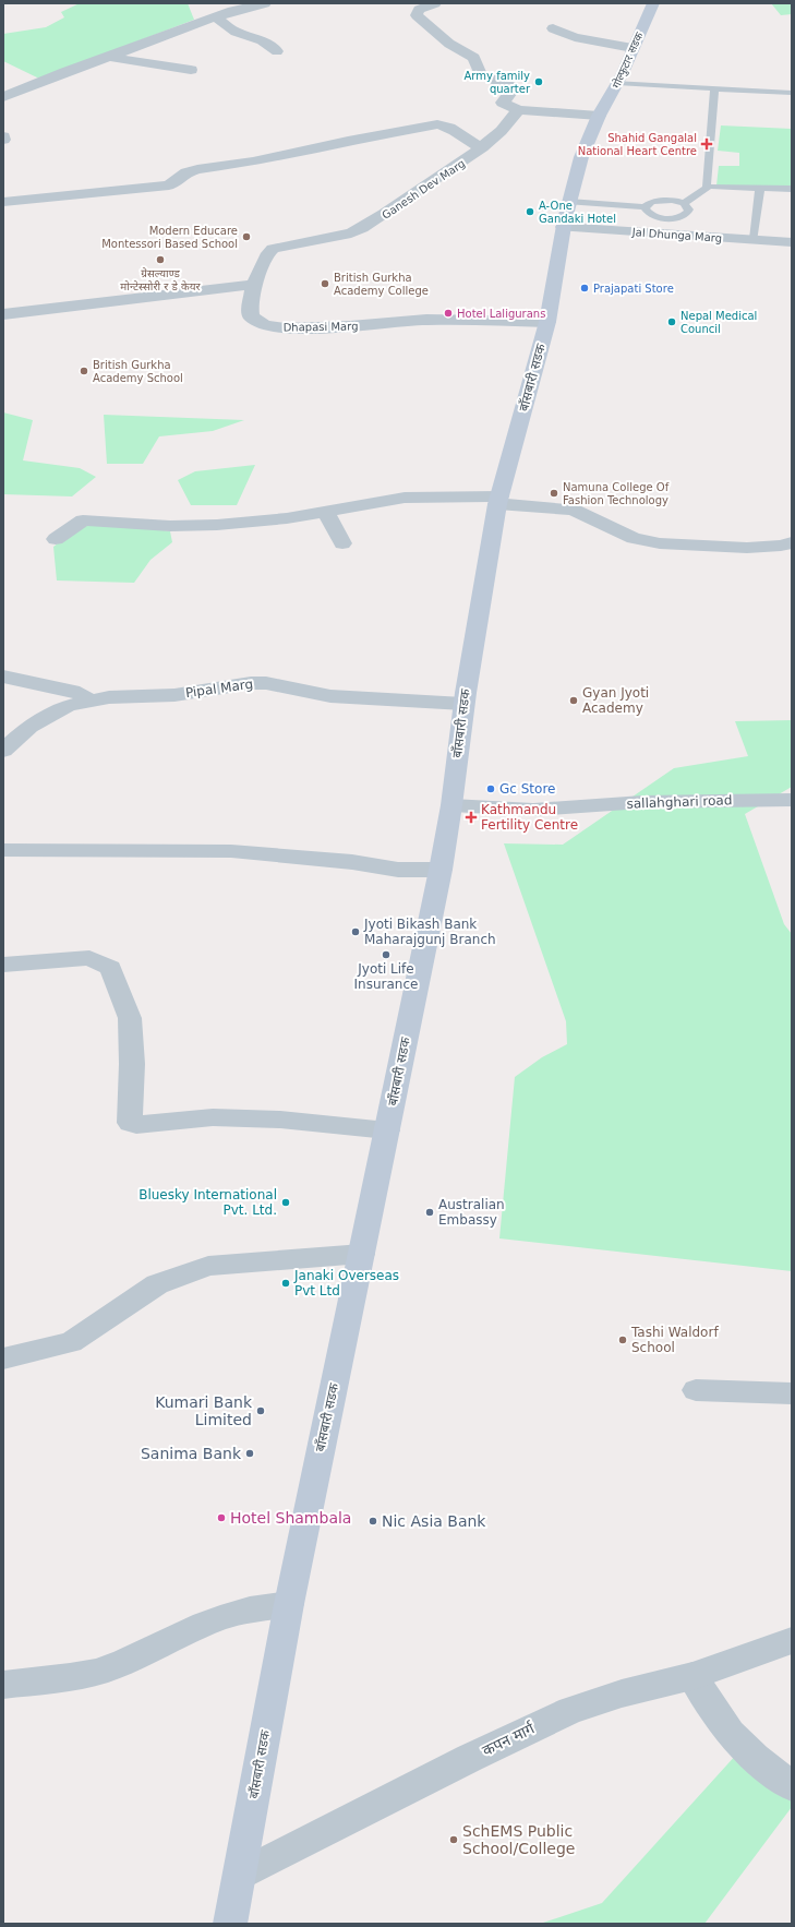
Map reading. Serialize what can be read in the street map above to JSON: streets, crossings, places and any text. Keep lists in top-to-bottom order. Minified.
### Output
{"streets":{"main road":["गोल्फुटार सडक","बाँसबारी सडक"],"street":["Ganesh Dev Marg","Jal Dhunga Marg","Dhapasi Marg","Pipal Marg","sallahghari road","कपन मार्ग"]},"crossings":[["गोल्फुटार सडक","Jal Dhunga Marg"],["गोल्फुटार सडक","बाँसबारी सडक"],["Ganesh Dev Marg","Dhapasi Marg"],["Jal Dhunga Marg","बाँसबारी सडक"],["Dhapasi Marg","बाँसबारी सडक"],["बाँसबारी सडक","Pipal Marg"],["बाँसबारी सडक","sallahghari road"],["बाँसबारी सडक","कपन मार्ग"]],"places":{"other":["Army family quarter","A-One Gandaki Hotel","Modern Educare Montessori Based School","ग्रेसल्याण्ड मोन्टेस्सोरी र डे केयर","British Gurkha Academy College","Prajapati Store","Hotel Laligurans","Nepal Medical Council","British Gurkha Academy School","Namuna College Of Fashion Technology","Gyan Jyoti Academy","Gc Store","Jyoti Bikash Bank Maharajgunj Branch","Jyoti Life Insurance","Bluesky International Pvt. Ltd.","Australian Embassy","Janaki Overseas Pvt Ltd","Tashi Waldorf School","Kumari Bank Limited","Sanima Bank","Hotel Shambala","Nic Asia Bank","SchEMS Public School/College"],"health":["Shahid Gangalal National Heart Centre","Kathmandu Fertility Centre"]}}
